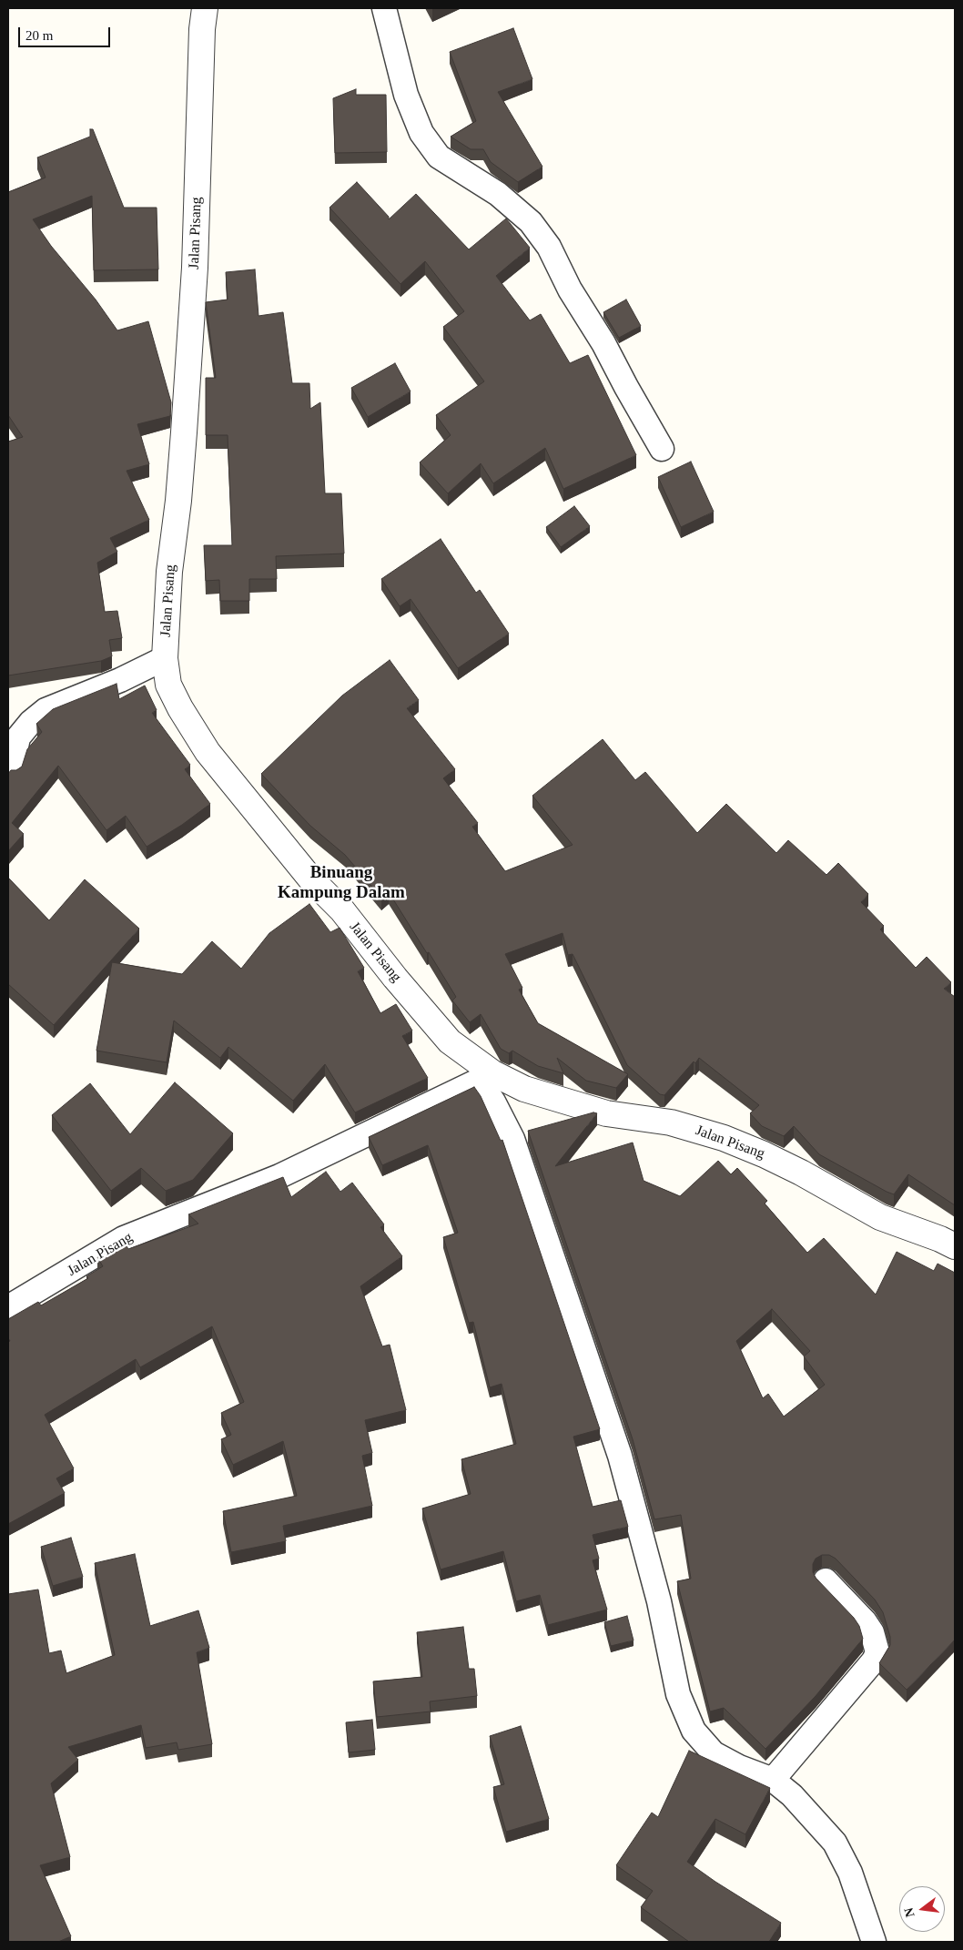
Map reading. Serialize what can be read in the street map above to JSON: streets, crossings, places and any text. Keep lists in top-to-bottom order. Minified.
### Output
{"streets":{"street":["Jalan Pisang"]},"districts":["Binuang Kampung Dalam"],"scale_bar":"20 m","north":"left"}
